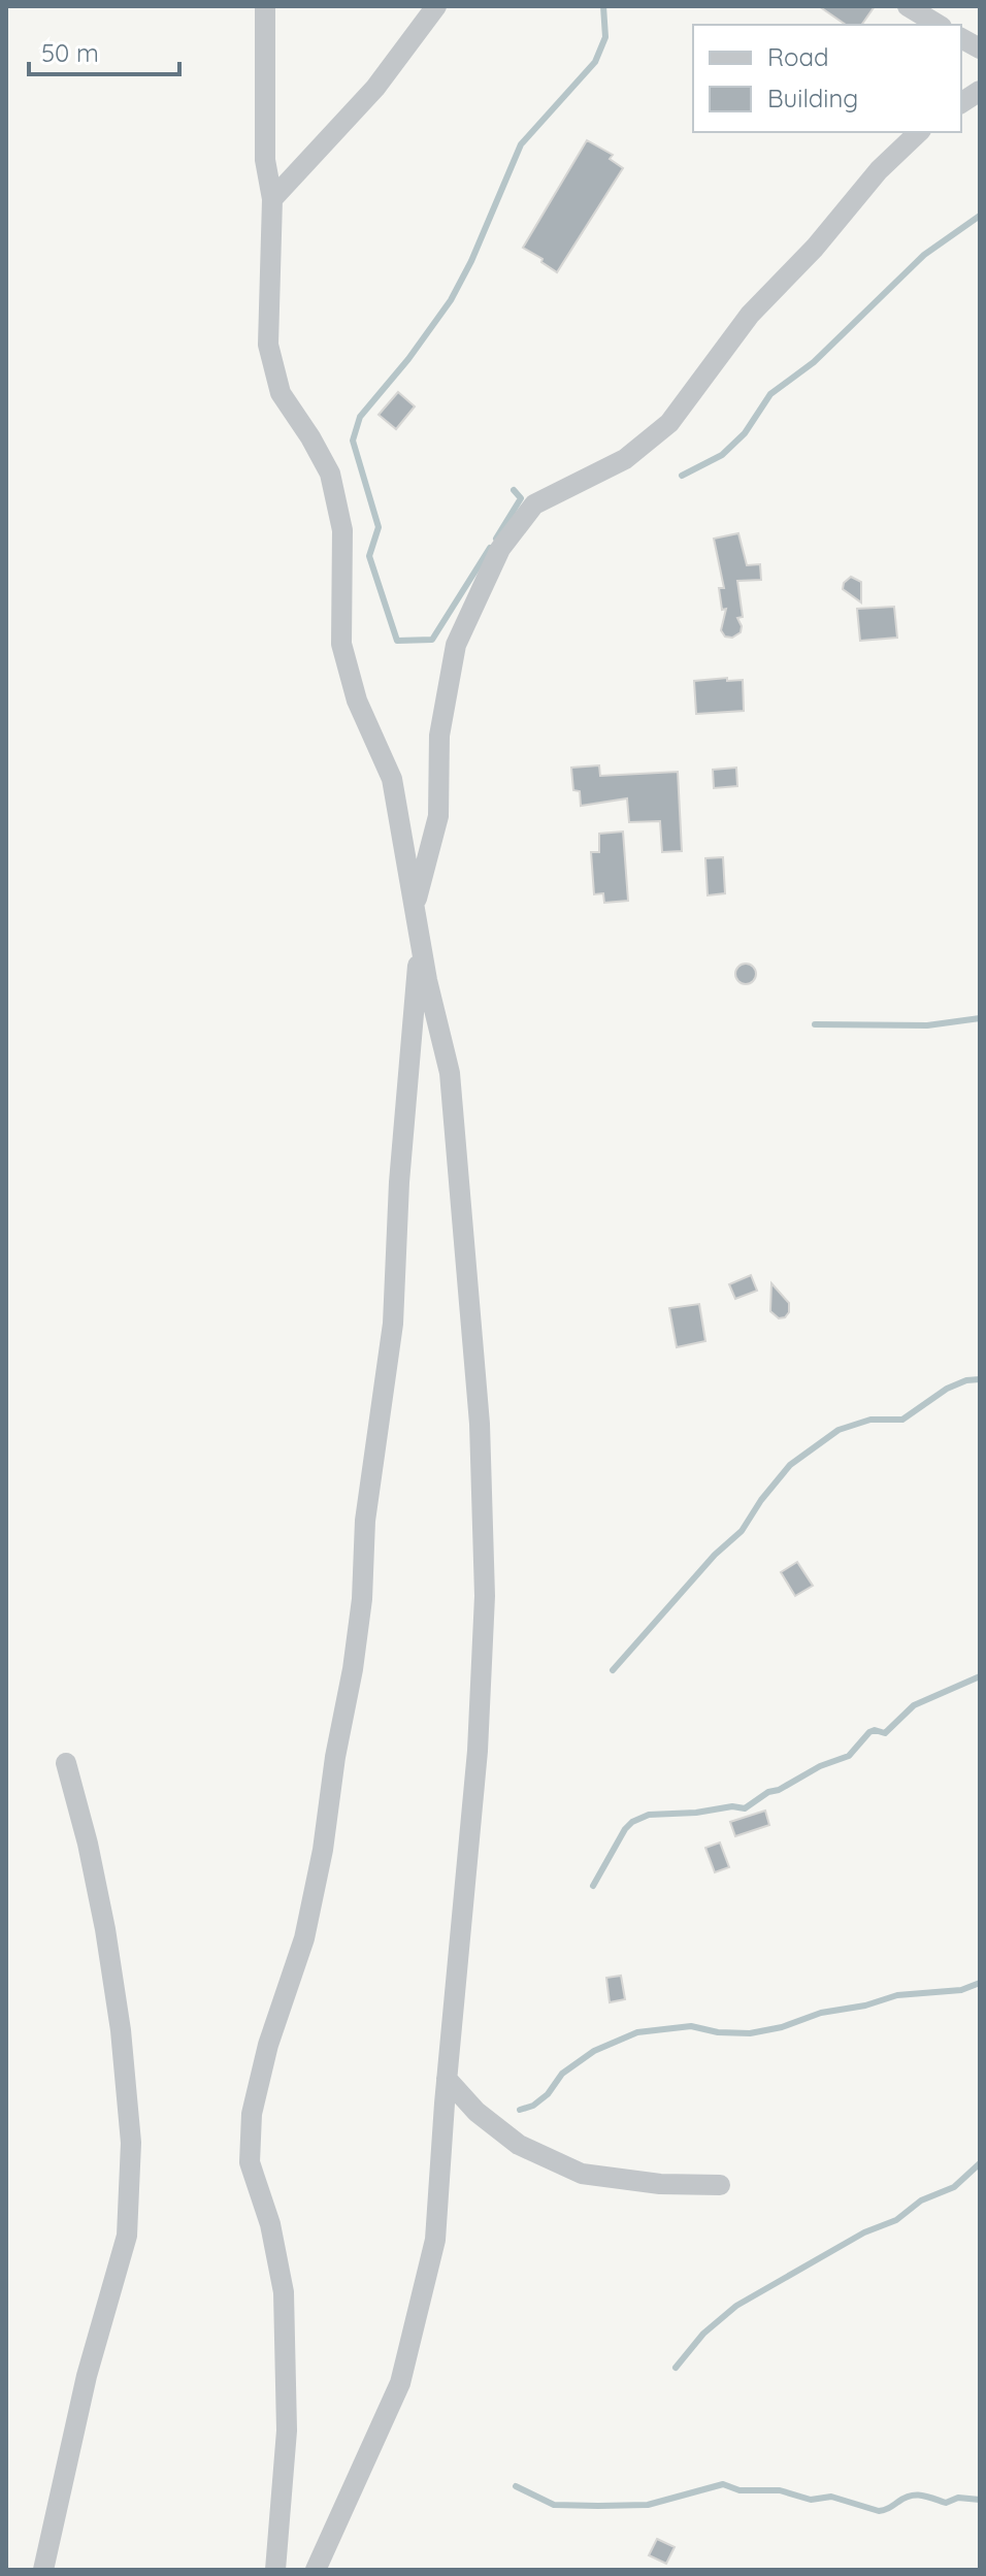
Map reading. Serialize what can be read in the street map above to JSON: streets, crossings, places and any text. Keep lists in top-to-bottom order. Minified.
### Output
{"legend":["Road","Building"],"scale_bar":"50 m"}
